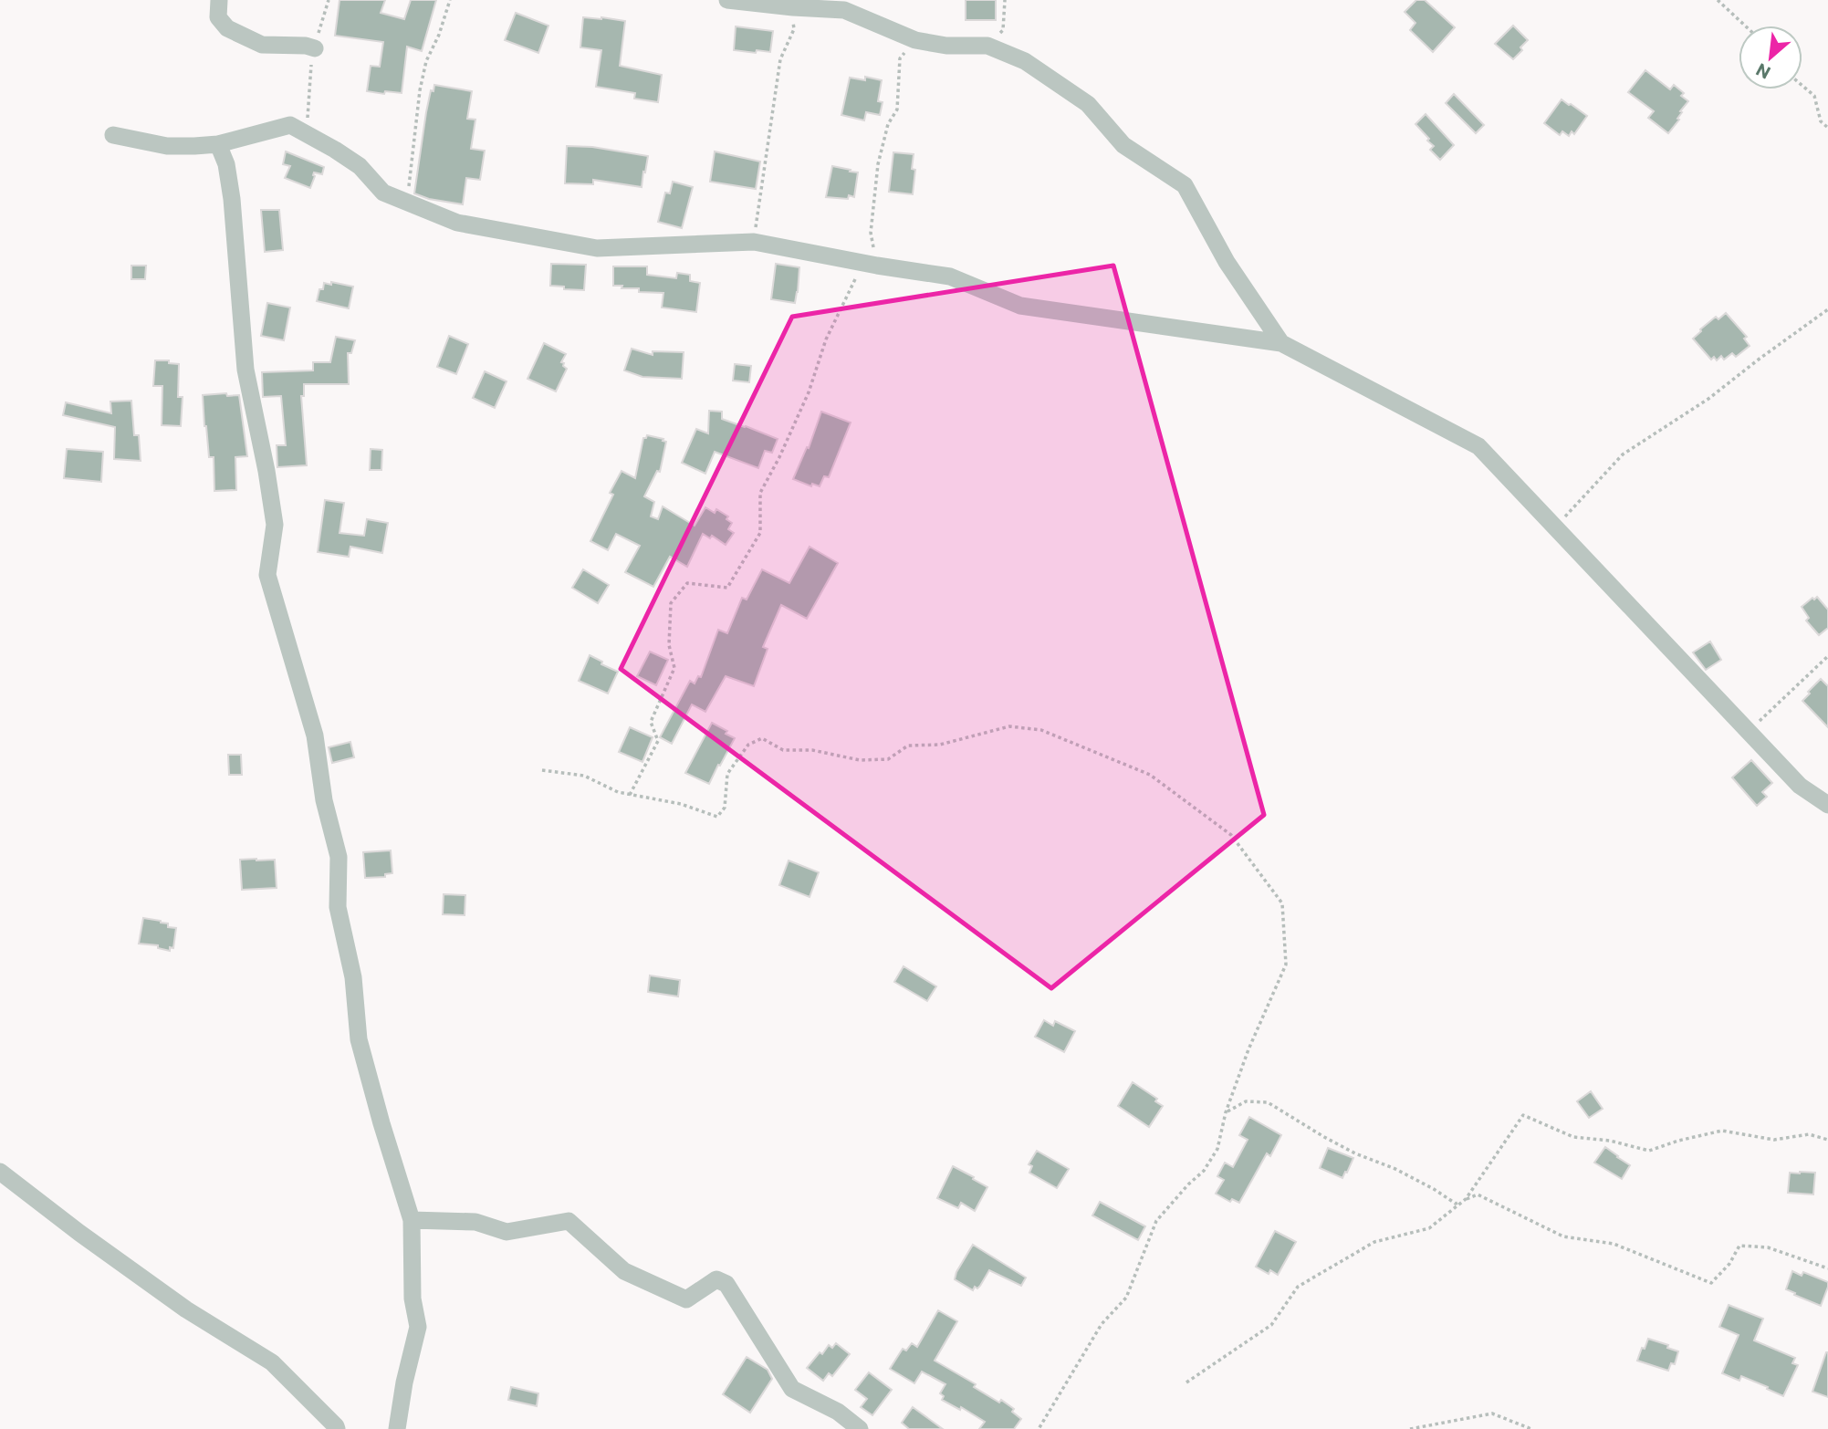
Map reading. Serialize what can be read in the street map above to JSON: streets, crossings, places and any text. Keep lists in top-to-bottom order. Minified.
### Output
{"north":"bottom left"}
